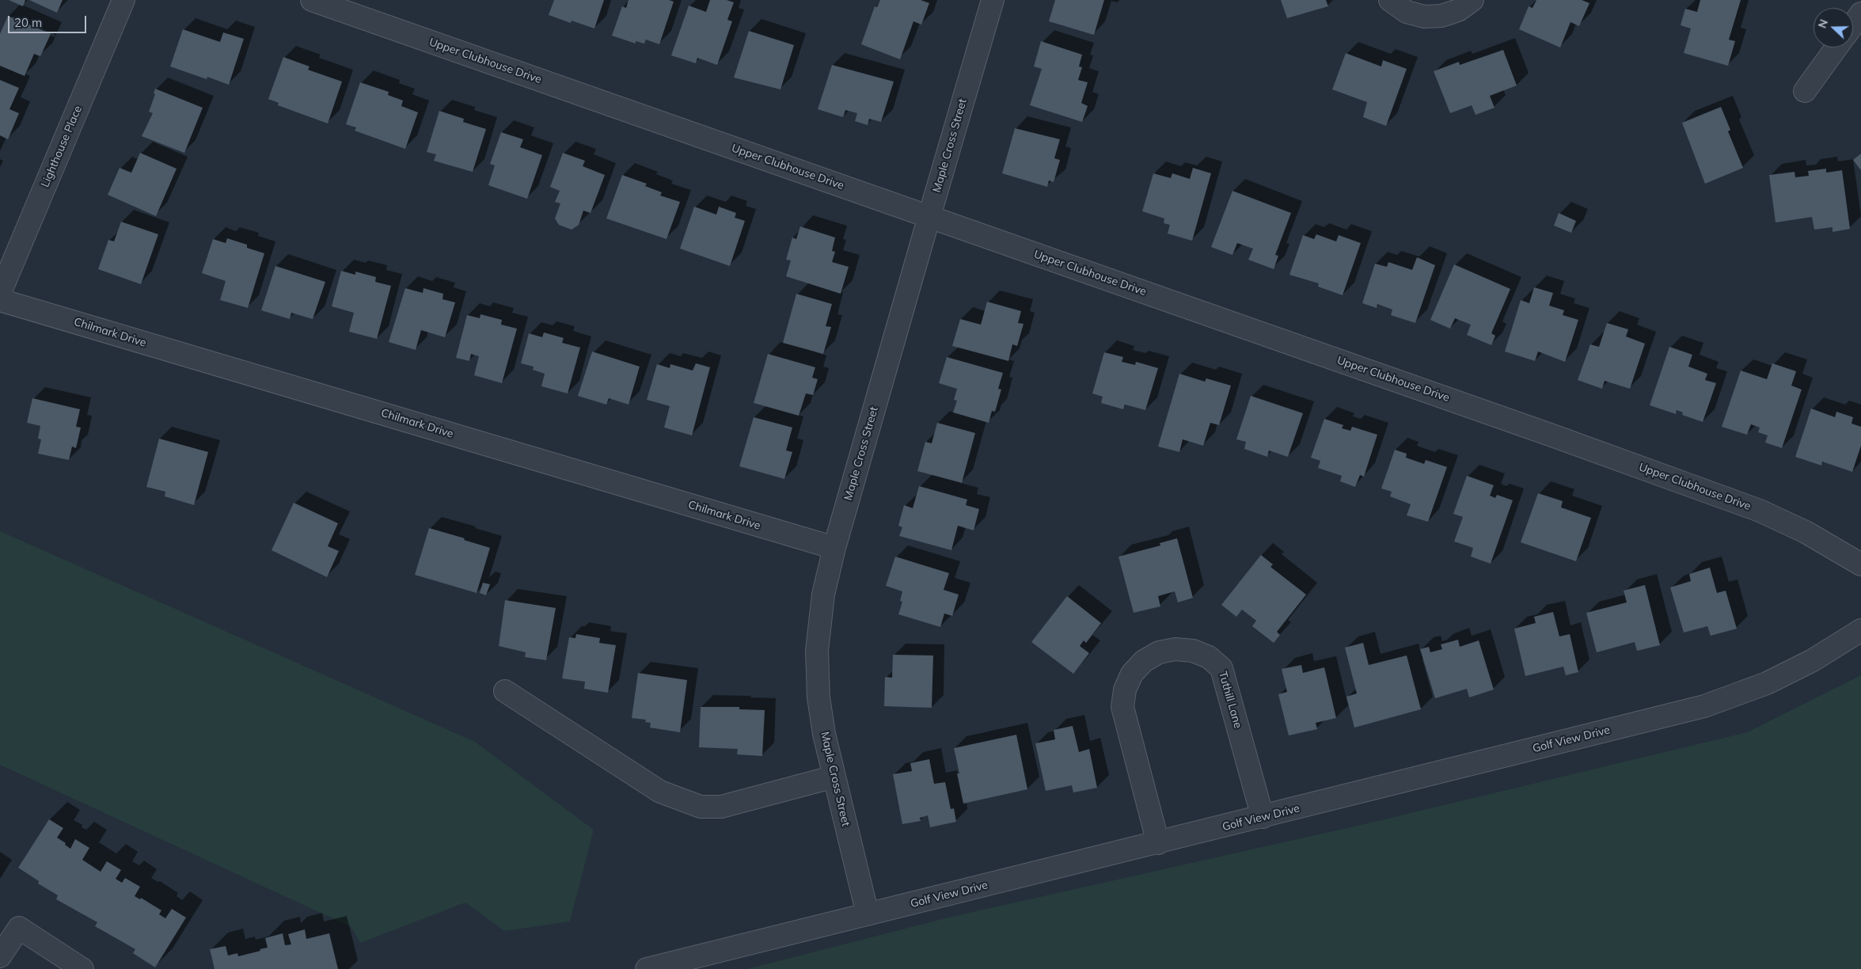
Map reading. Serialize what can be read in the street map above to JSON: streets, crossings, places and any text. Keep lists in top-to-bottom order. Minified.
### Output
{"streets":{"street":["Upper Clubhouse Drive","Maple Cross Street","Lighthouse Place","Chilmark Drive","Tuthill Lane","Golf View Drive"]},"crossings":[["Upper Clubhouse Drive","Maple Cross Street"],["Maple Cross Street","Chilmark Drive"],["Maple Cross Street","Golf View Drive"],["Tuthill Lane","Golf View Drive"]],"scale_bar":"20 m","north":"left"}
